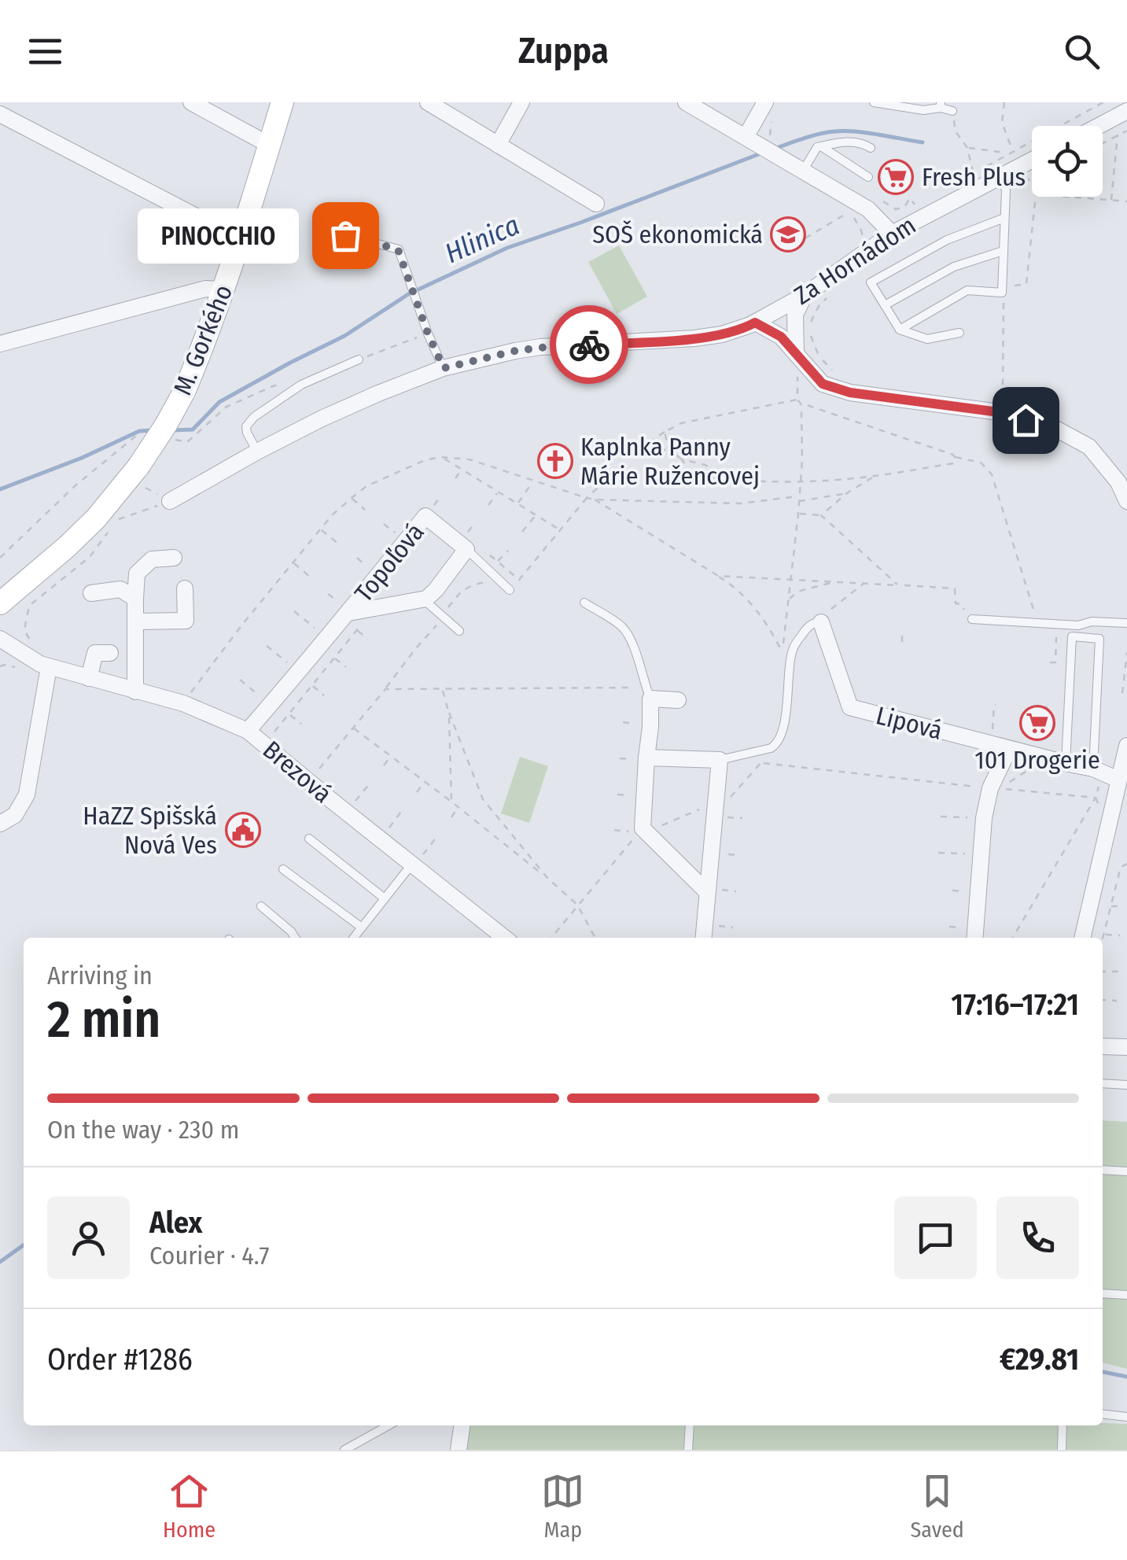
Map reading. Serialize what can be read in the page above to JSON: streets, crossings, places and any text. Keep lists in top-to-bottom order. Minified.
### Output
{"streets":{"main road":["M. Gorkého"],"street":["Za Hornádom","Topoľová","Lipová","Brezová"]},"crossings":[["Topoľová","Brezová"]],"water":["Hlinica"],"places":{"supermarket":["Fresh Plus","101 Drogerie"],"school or university":["SOŠ ekonomická"],"other":["PINOCCHIO"],"church":["Kaplnka Panny Márie Ružencovej"],"public building":["HaZZ Spišská Nová Ves"]},"page":{"header":"Zuppa","bubble":"PINOCCHIO","heading":["2 min","Arriving in","17:16–17:21"],"panel":["Alex","Courier · 4.7","Order #1286","€29.81"],"bar":"On the way · 230 m","tabs":["Home","Map","Saved"]}}
